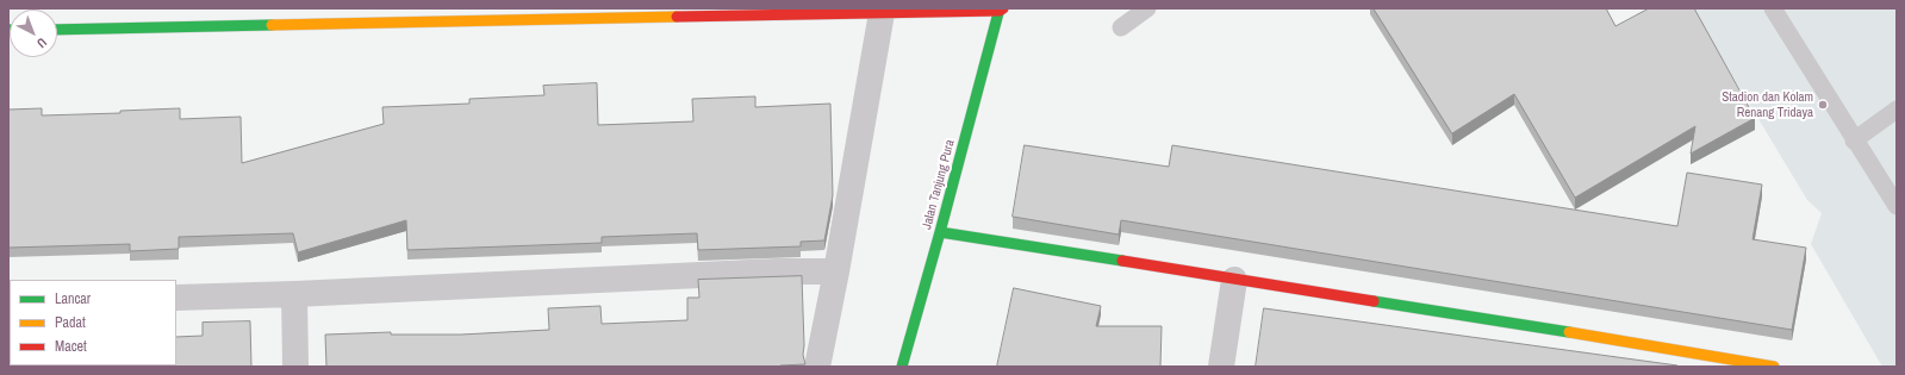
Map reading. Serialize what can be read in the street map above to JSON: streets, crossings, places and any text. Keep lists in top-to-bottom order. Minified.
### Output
{"streets":{"street":["Jalan Tanjung Pura"]},"places":["Stadion dan Kolam Renang Tridaya"],"legend":["Lancar","Padat","Macet"],"north":"bottom right"}
